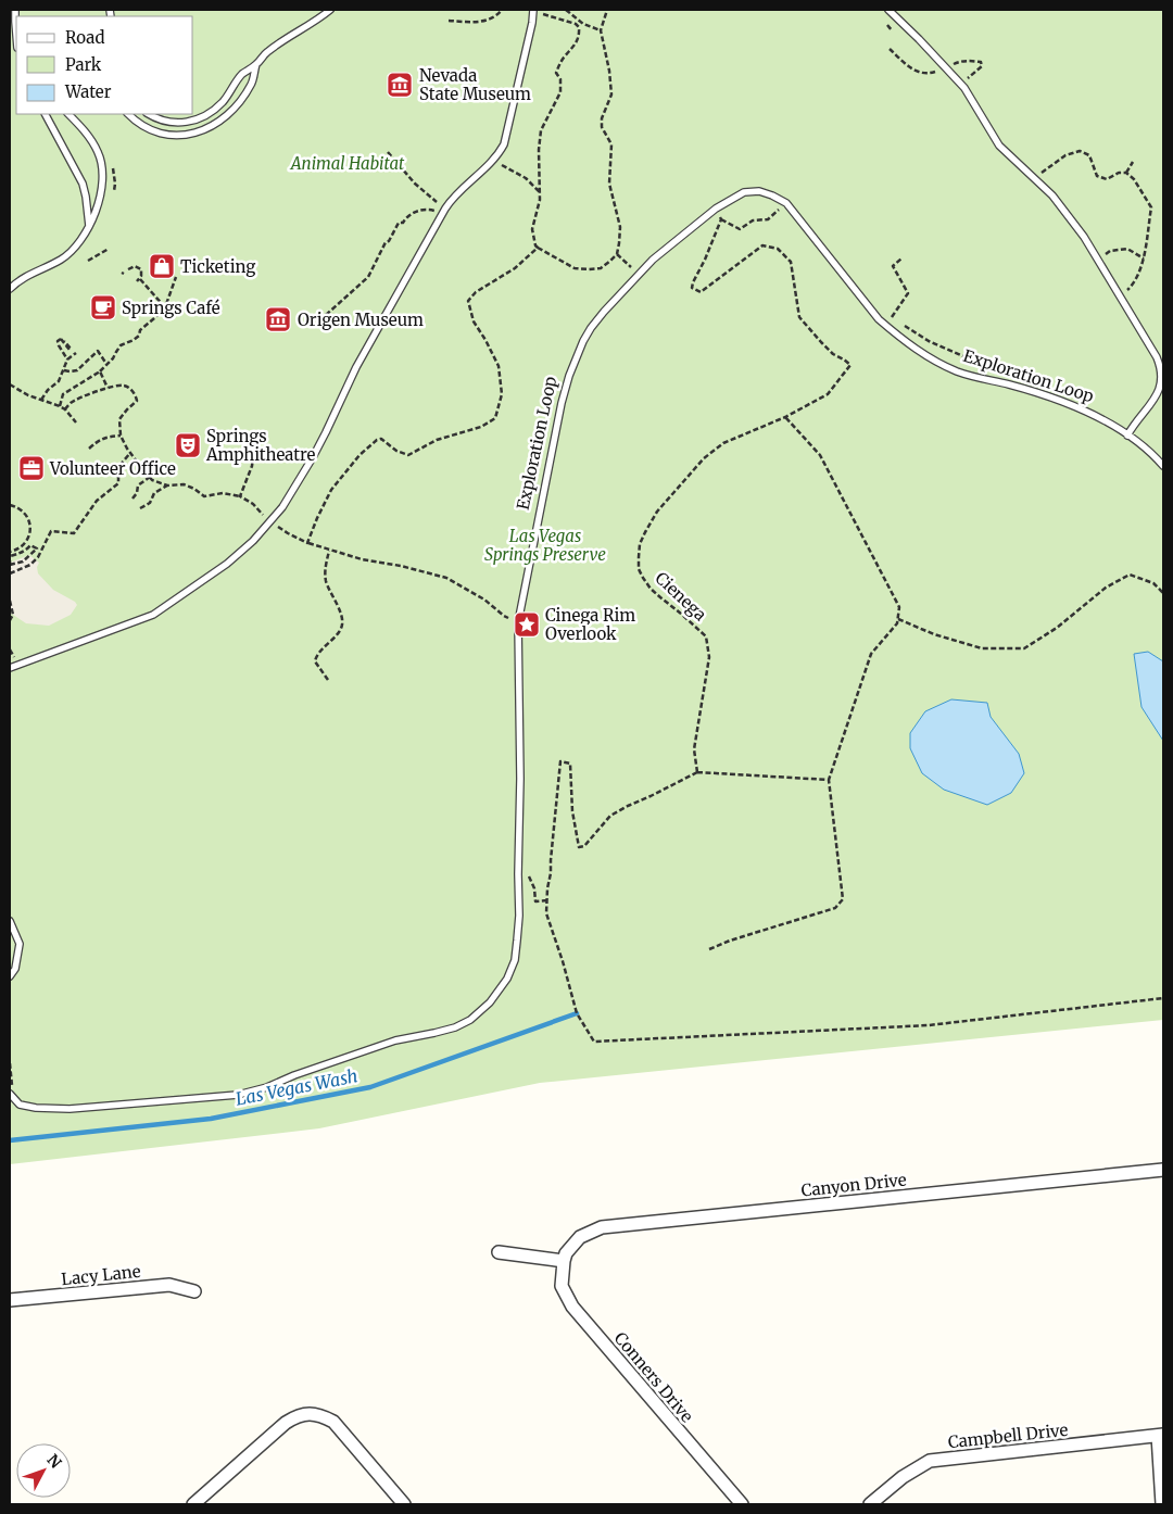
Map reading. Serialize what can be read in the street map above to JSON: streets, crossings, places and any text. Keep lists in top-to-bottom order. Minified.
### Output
{"streets":{"street":["Canyon Drive","Lacy Lane","Conners Drive","Campbell Drive"],"path":["Cienega"]},"crossings":[["Canyon Drive","Conners Drive"]],"water":["Las Vegas Wash"],"parks":["Animal Habitat","Las Vegas Springs Preserve"],"places":{"museum":["Nevada State Museum","Origen Museum"],"shop":["Ticketing"],"cafe":["Springs Café"],"theatre":["Springs Amphitheatre"],"office":["Volunteer Office"],"place":["Cinega Rim Overlook"]},"legend":["Road","Park","Water"],"north":"top right"}
